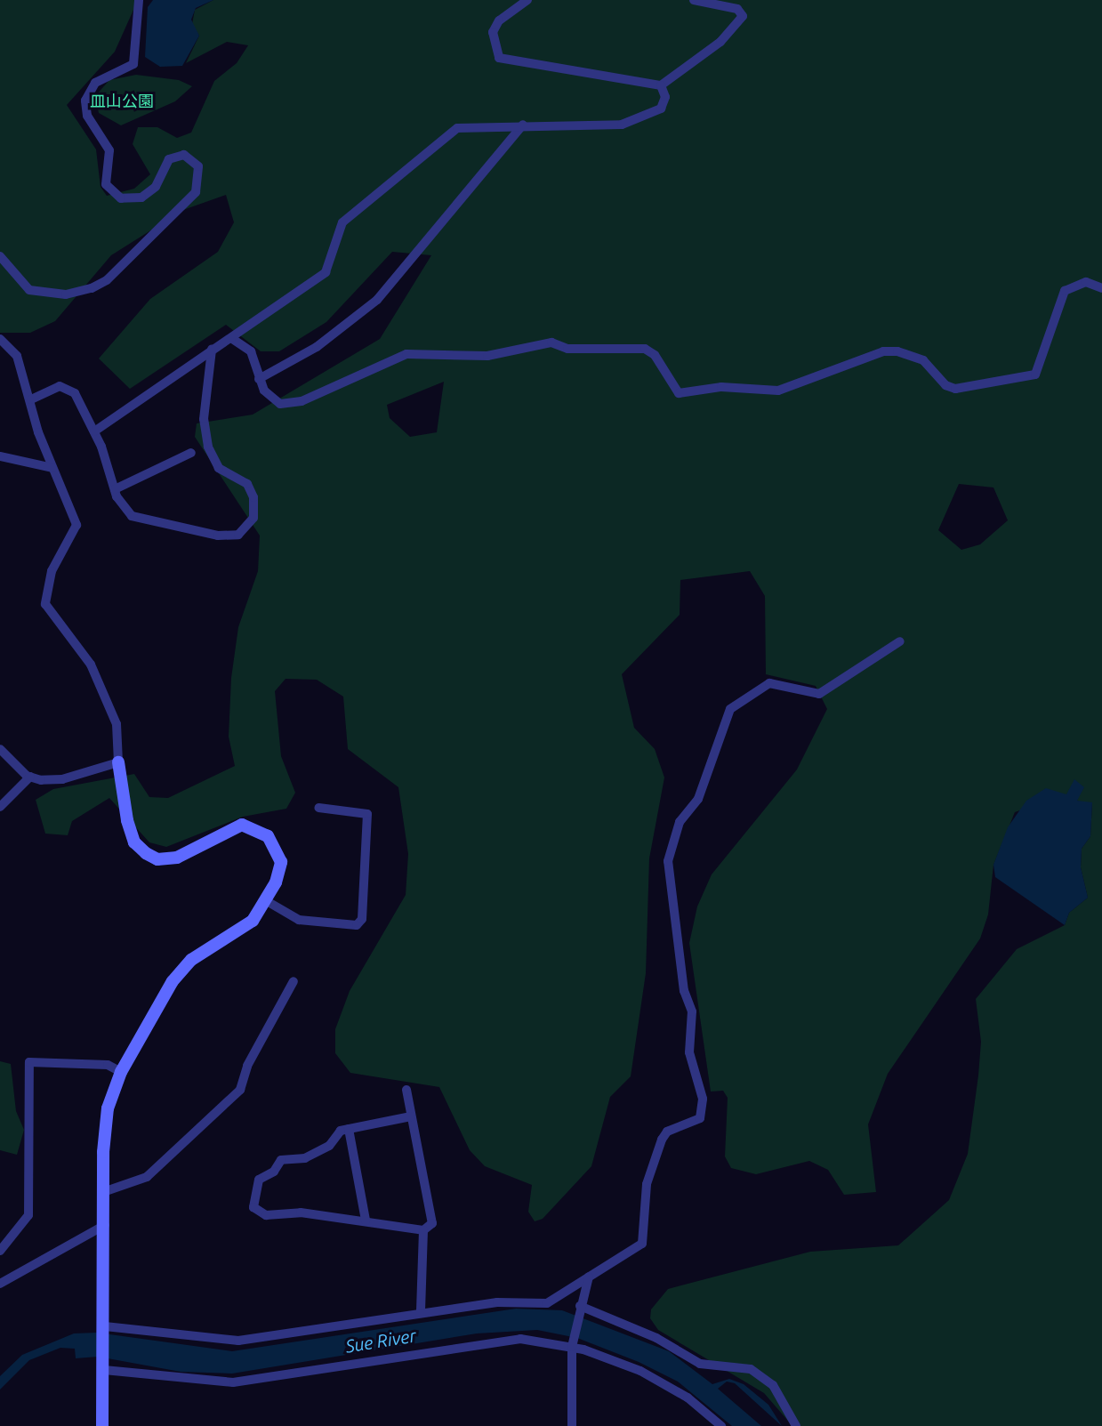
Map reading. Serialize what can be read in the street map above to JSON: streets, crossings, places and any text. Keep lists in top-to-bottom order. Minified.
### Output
{"water":["Sue River"],"parks":["皿山公園"]}
